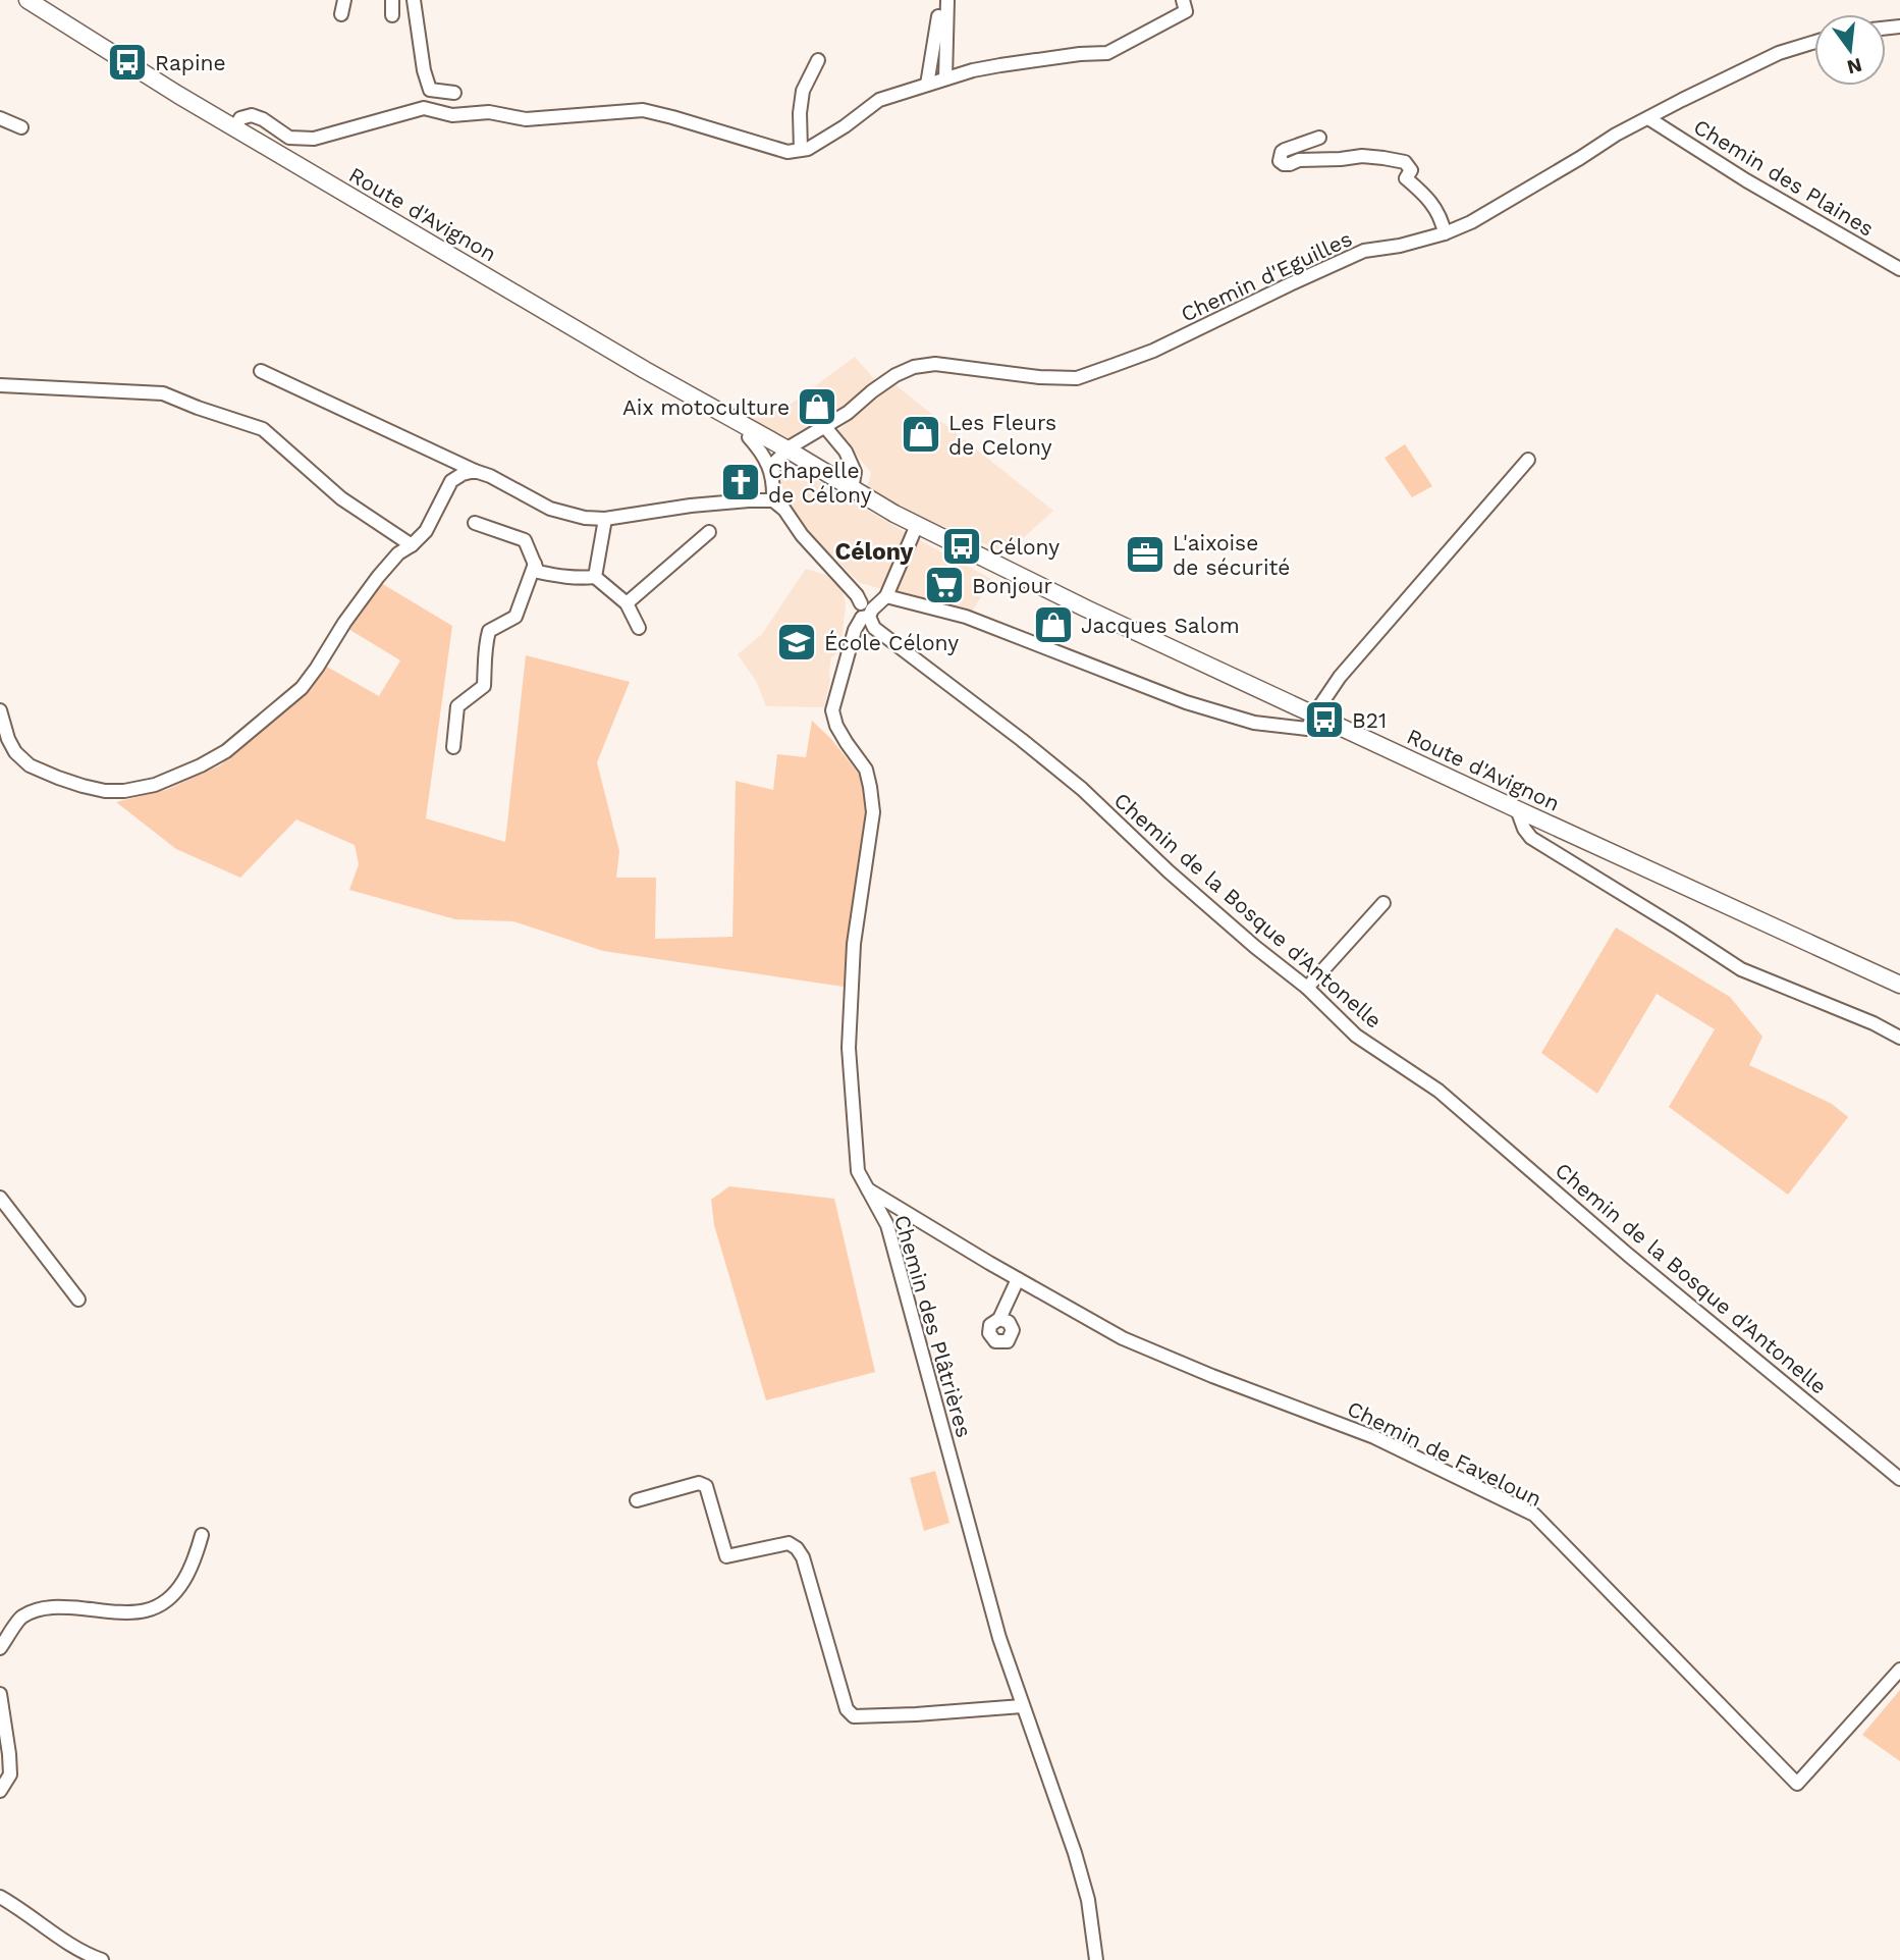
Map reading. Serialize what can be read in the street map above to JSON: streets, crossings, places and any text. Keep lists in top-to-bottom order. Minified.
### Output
{"streets":{"main road":["Route d'Avignon"],"street":["Chemin des Plaines","Chemin d'Eguilles","Chemin de la Bosque d'Antonelle","Chemin des Plâtrières","Chemin de Faveloun"]},"crossings":[["Chemin des Plaines","Chemin d'Eguilles"],["Route d'Avignon","Chemin d'Eguilles"],["Chemin de la Bosque d'Antonelle","Chemin des Plâtrières"],["Chemin des Plâtrières","Chemin de Faveloun"]],"districts":["Célony"],"places":{"bus stop":["Rapine","Célony","B21"],"shop":["Aix motoculture","Les Fleurs de Celony","Jacques Salom"],"church":["Chapelle de Célony"],"office":["L'aixoise de sécurité"],"supermarket":["Bonjour"],"school or university":["École Célony"]},"north":"bottom"}
